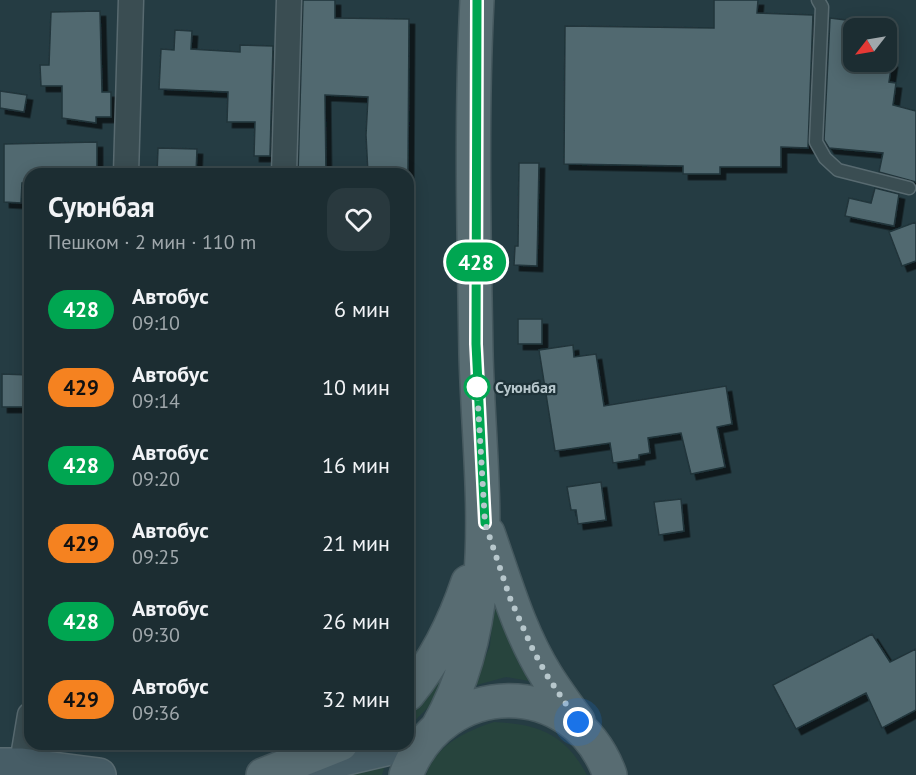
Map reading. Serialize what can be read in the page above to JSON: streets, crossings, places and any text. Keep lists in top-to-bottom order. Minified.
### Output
{"places":["Суюнбая"],"lines":["bus line 428"],"north":"bottom left","page":{"on_map":"428","heading":["Суюнбая","Пешком · 2 мин · 110 m"],"list":[{"mark":"428","name":"Автобус","note":"09:10","value":"6 мин"},{"mark":"429","name":"Автобус","note":"09:14","value":"10 мин"},{"mark":"428","name":"Автобус","note":"09:20","value":"16 мин"},{"mark":"429","name":"Автобус","note":"09:25","value":"21 мин"},{"mark":"428","name":"Автобус","note":"09:30","value":"26 мин"},{"mark":"429","name":"Автобус","note":"09:36","value":"32 мин"}]}}
